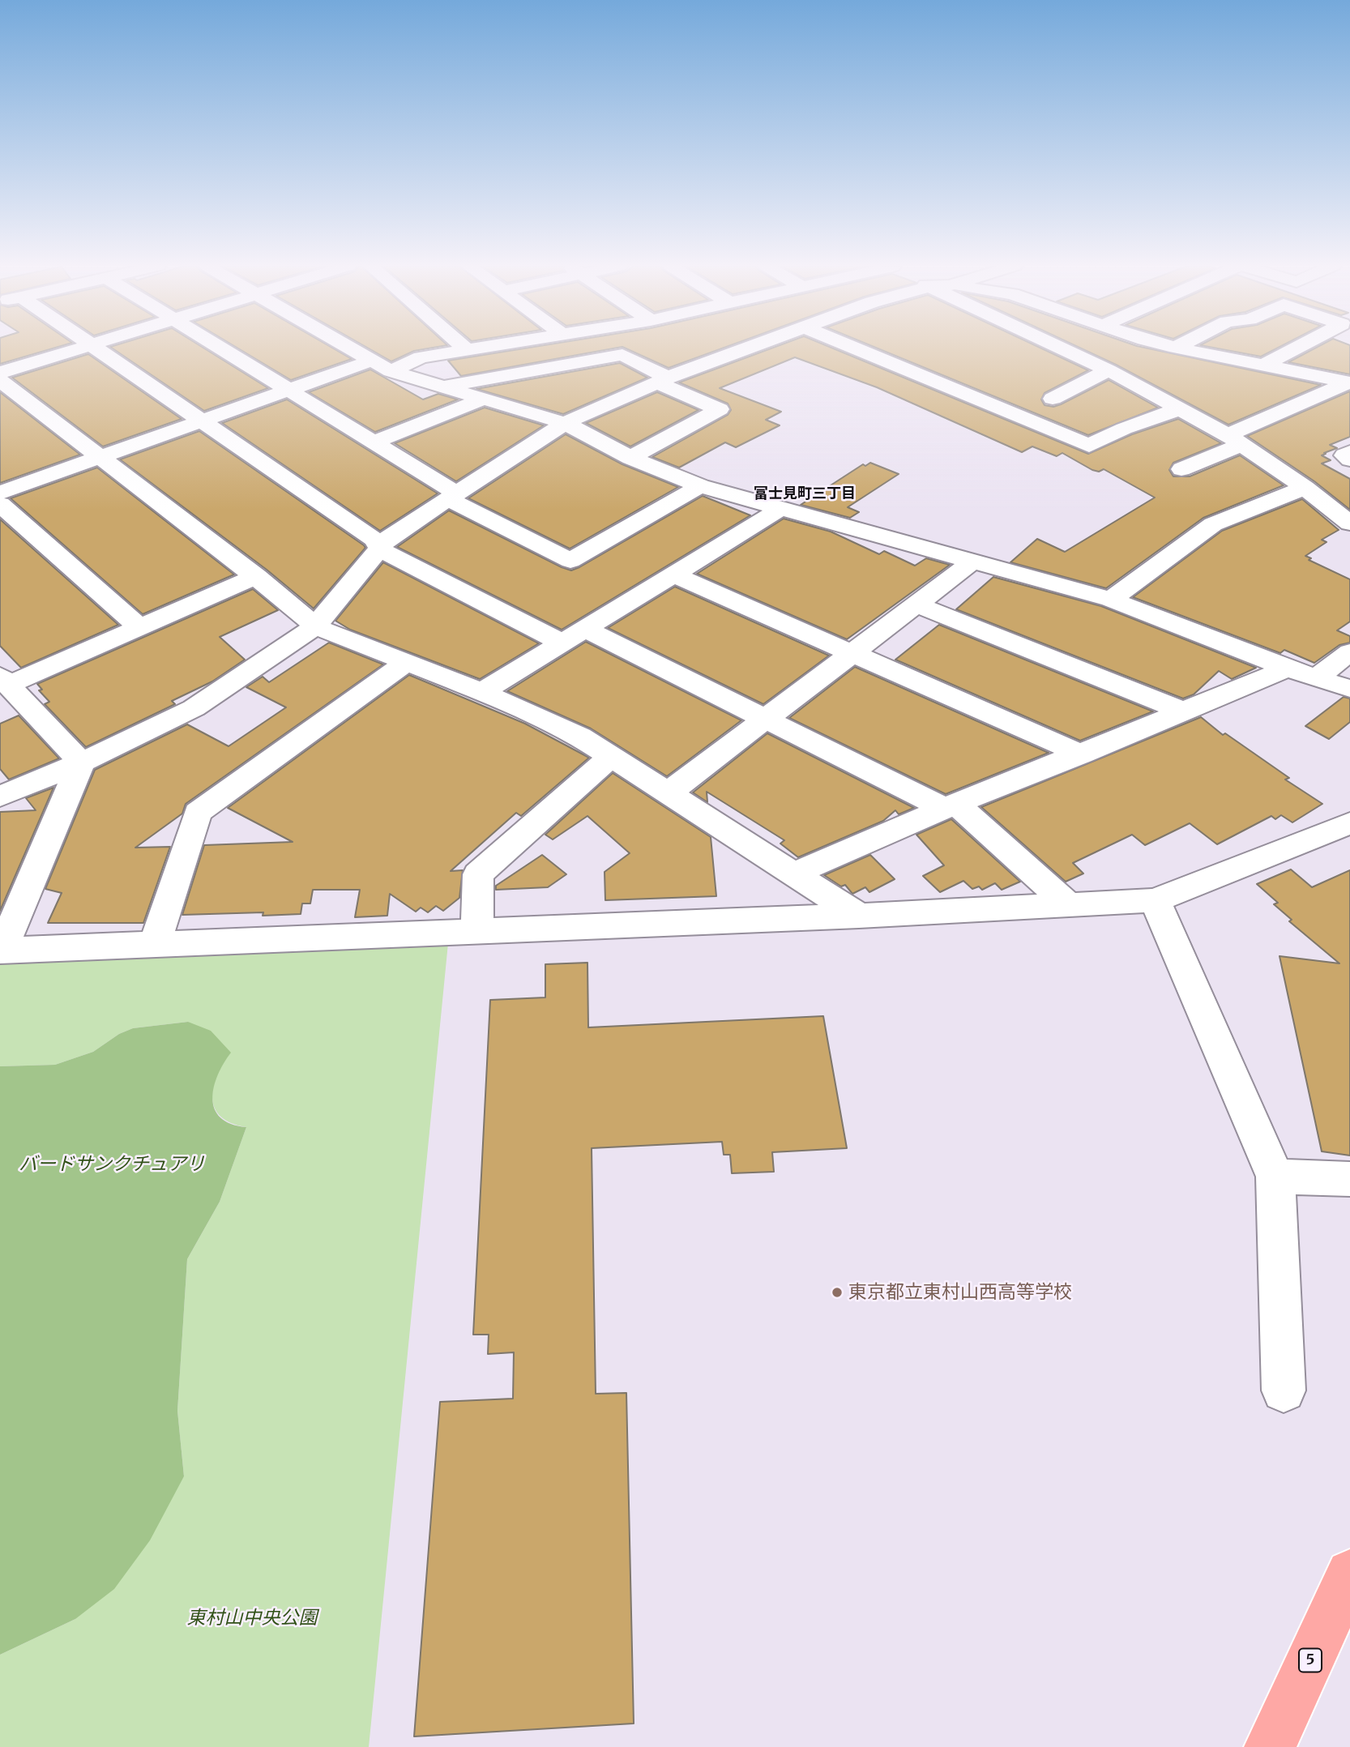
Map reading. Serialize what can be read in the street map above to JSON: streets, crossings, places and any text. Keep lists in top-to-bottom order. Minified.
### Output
{"streets":{"main road":["5"]},"districts":["富士見町三丁目"],"parks":["バードサンクチュアリ","東村山中央公園"],"places":["東京都立東村山西高等学校"]}
